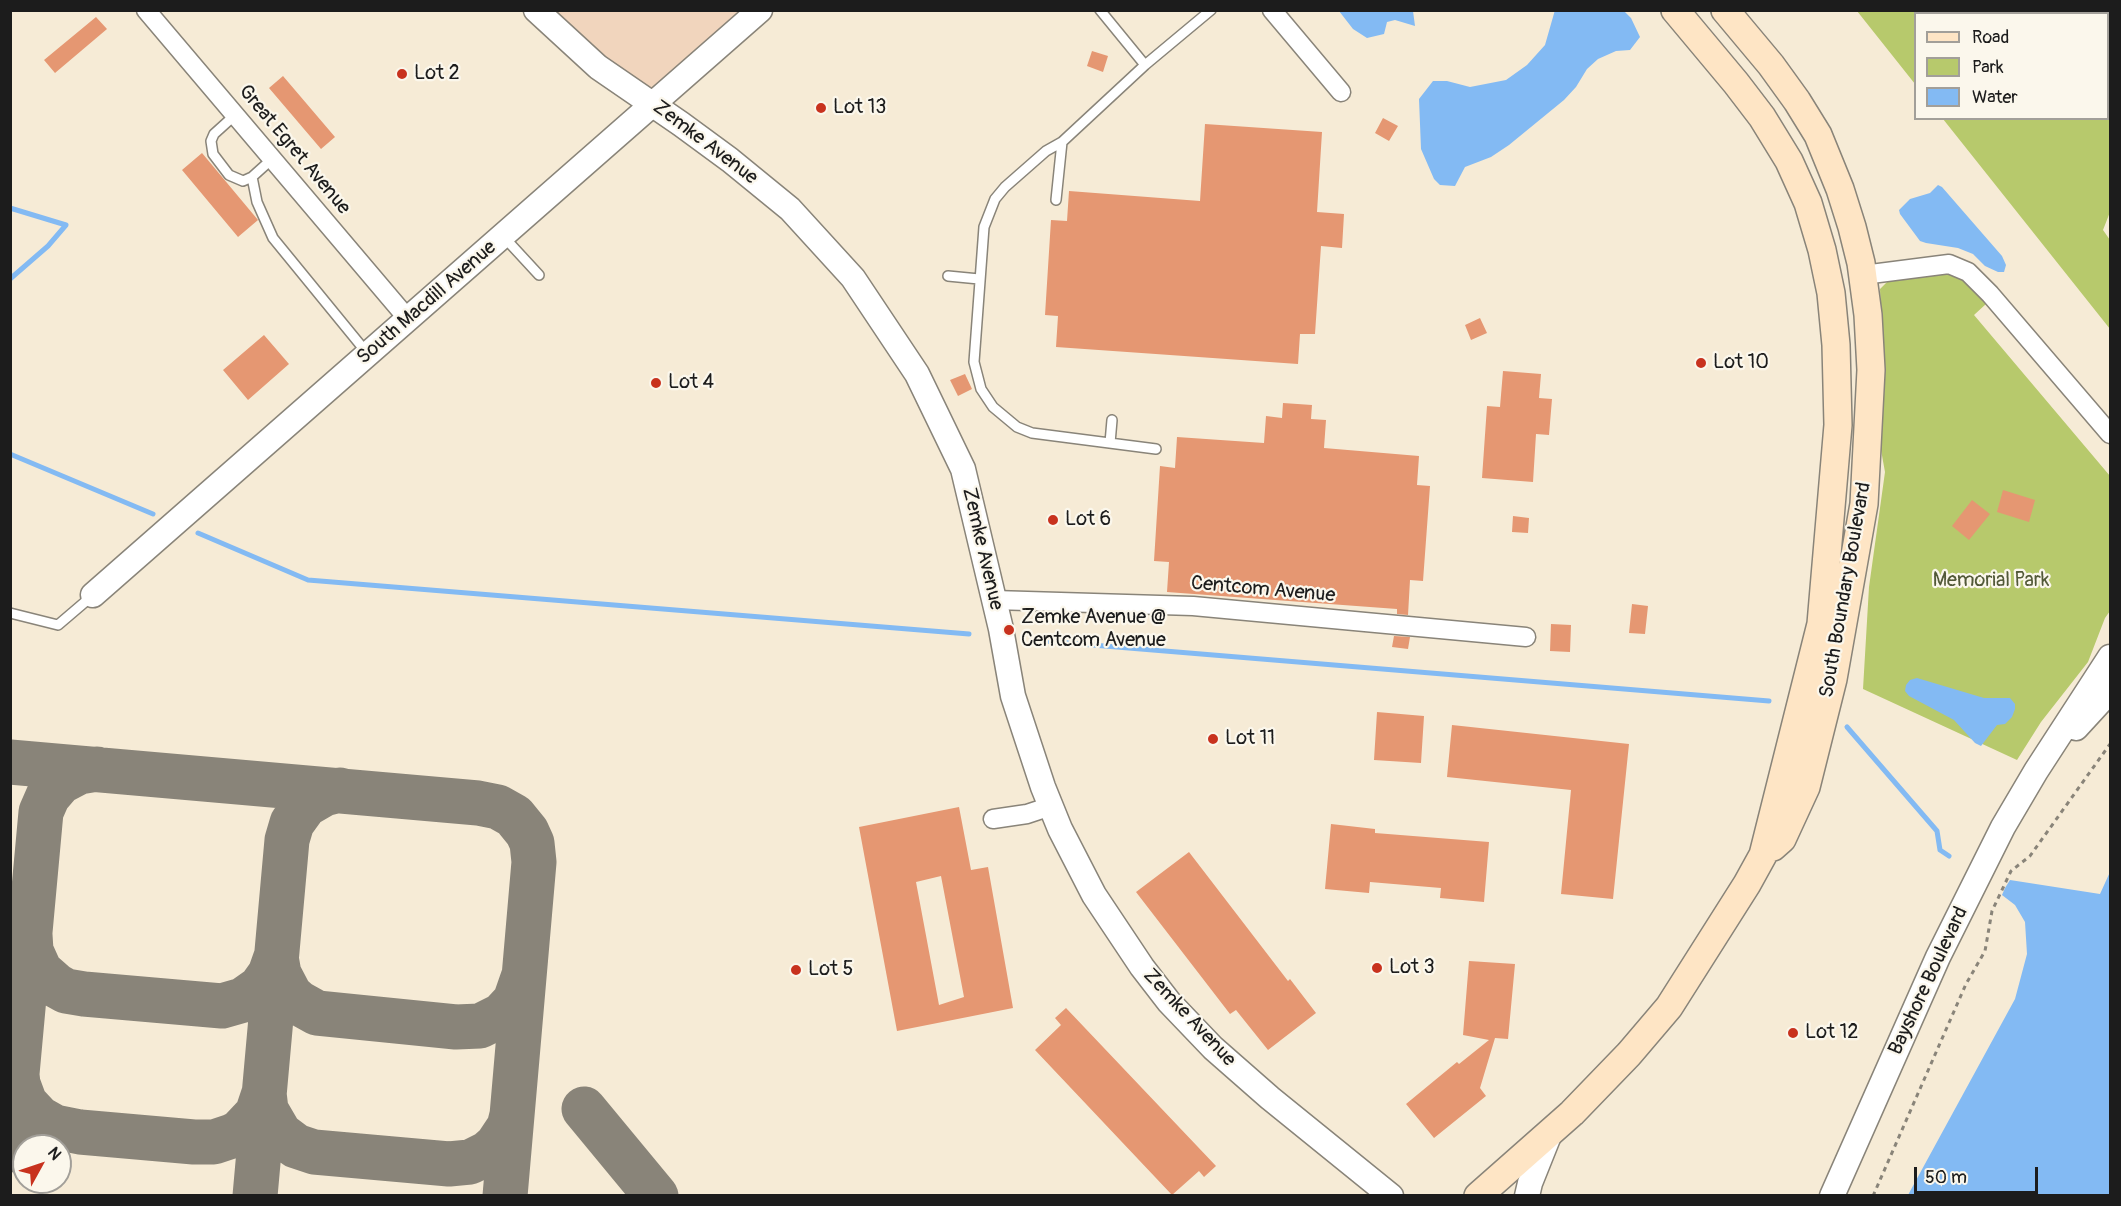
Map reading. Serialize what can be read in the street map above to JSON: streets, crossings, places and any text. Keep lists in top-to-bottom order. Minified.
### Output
{"streets":{"main road":["South Boundary Boulevard"],"street":["Zemke Avenue","Great Egret Avenue","South Macdill Avenue","Centcom Avenue","Bayshore Boulevard"]},"crossings":[["Zemke Avenue","South Macdill Avenue"],["Zemke Avenue","Centcom Avenue"],["Great Egret Avenue","South Macdill Avenue"]],"parks":["Memorial Park"],"places":["Lot 2","Lot 13","Lot 10","Lot 4","Lot 6","Zemke Avenue @ Centcom Avenue","Lot 11","Lot 3","Lot 5","Lot 12"],"legend":["Road","Park","Water"],"scale_bar":"50 m","north":"top right"}
